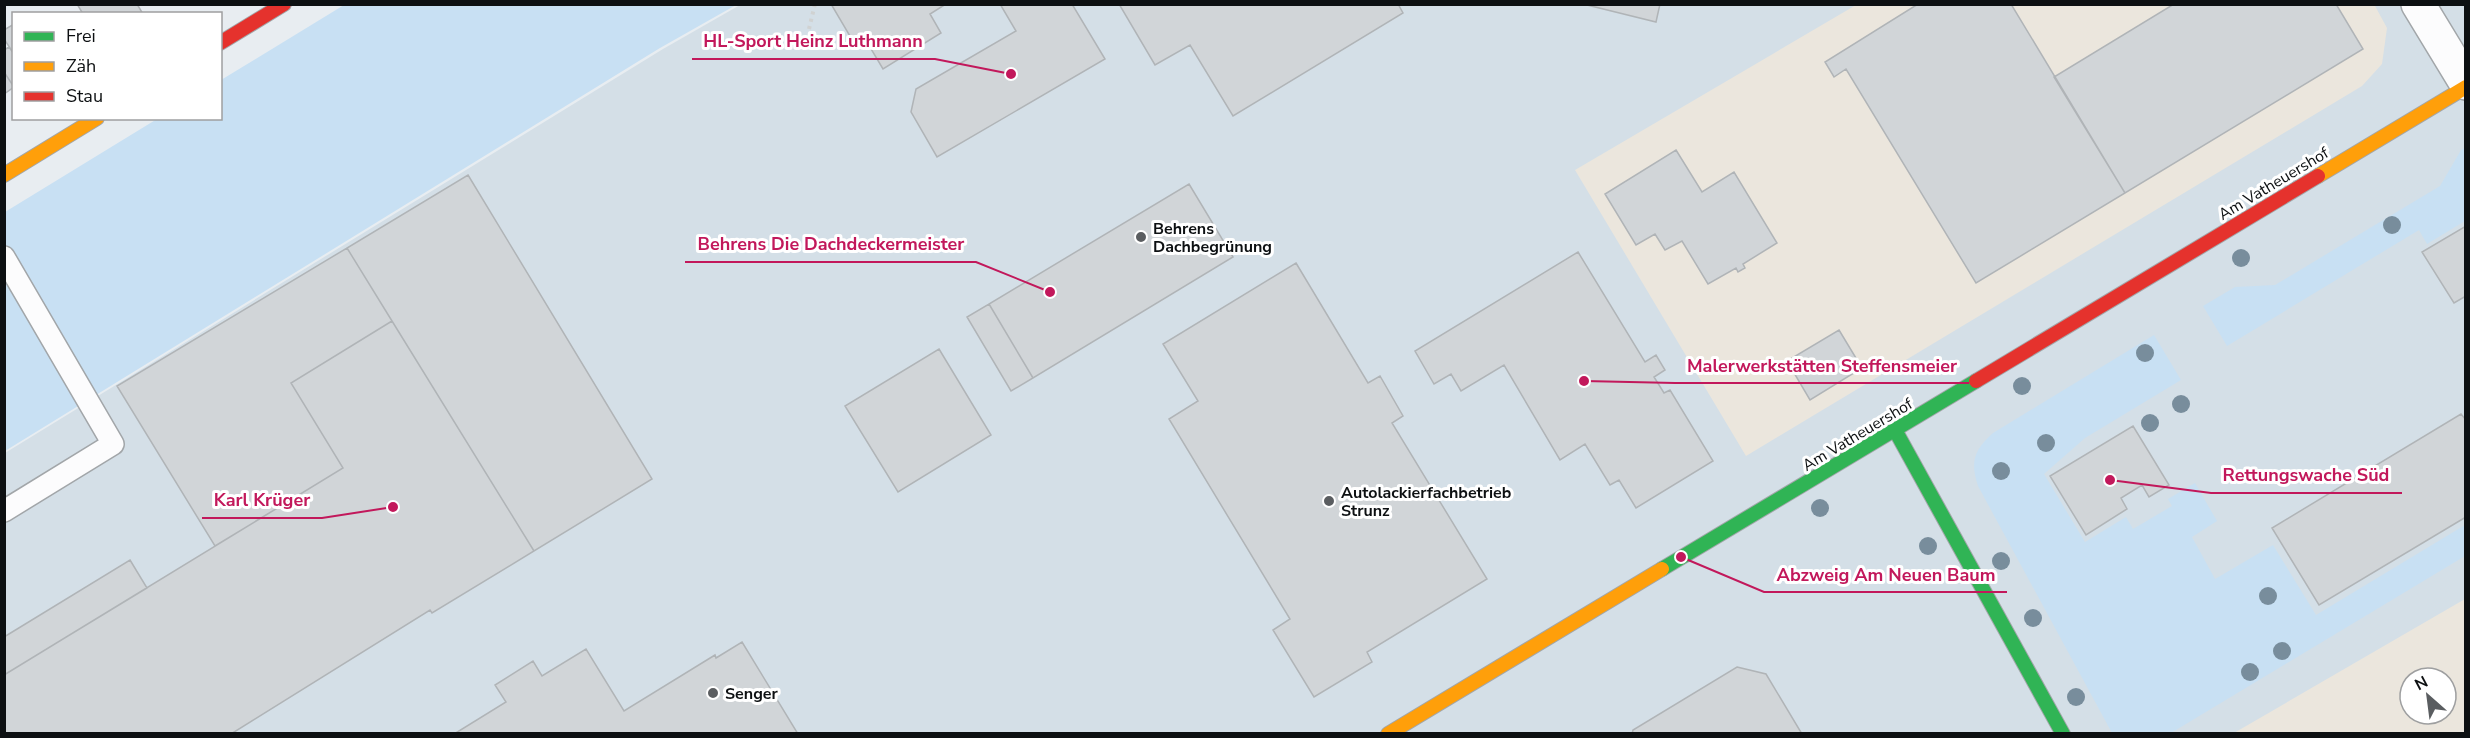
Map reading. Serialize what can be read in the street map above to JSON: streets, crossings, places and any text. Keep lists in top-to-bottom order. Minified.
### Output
{"streets":{"street":["Am Vatheuershof"]},"places":["HL-Sport Heinz Luthmann","Behrens Dachbegrünung","Behrens Die Dachdeckermeister","Malerwerkstätten Steffensmeier","Rettungswache Süd","Autolackierfachbetrieb Strunz","Karl Krüger","Abzweig Am Neuen Baum","Senger"],"legend":["Frei","Zäh","Stau"],"north":"top left"}
